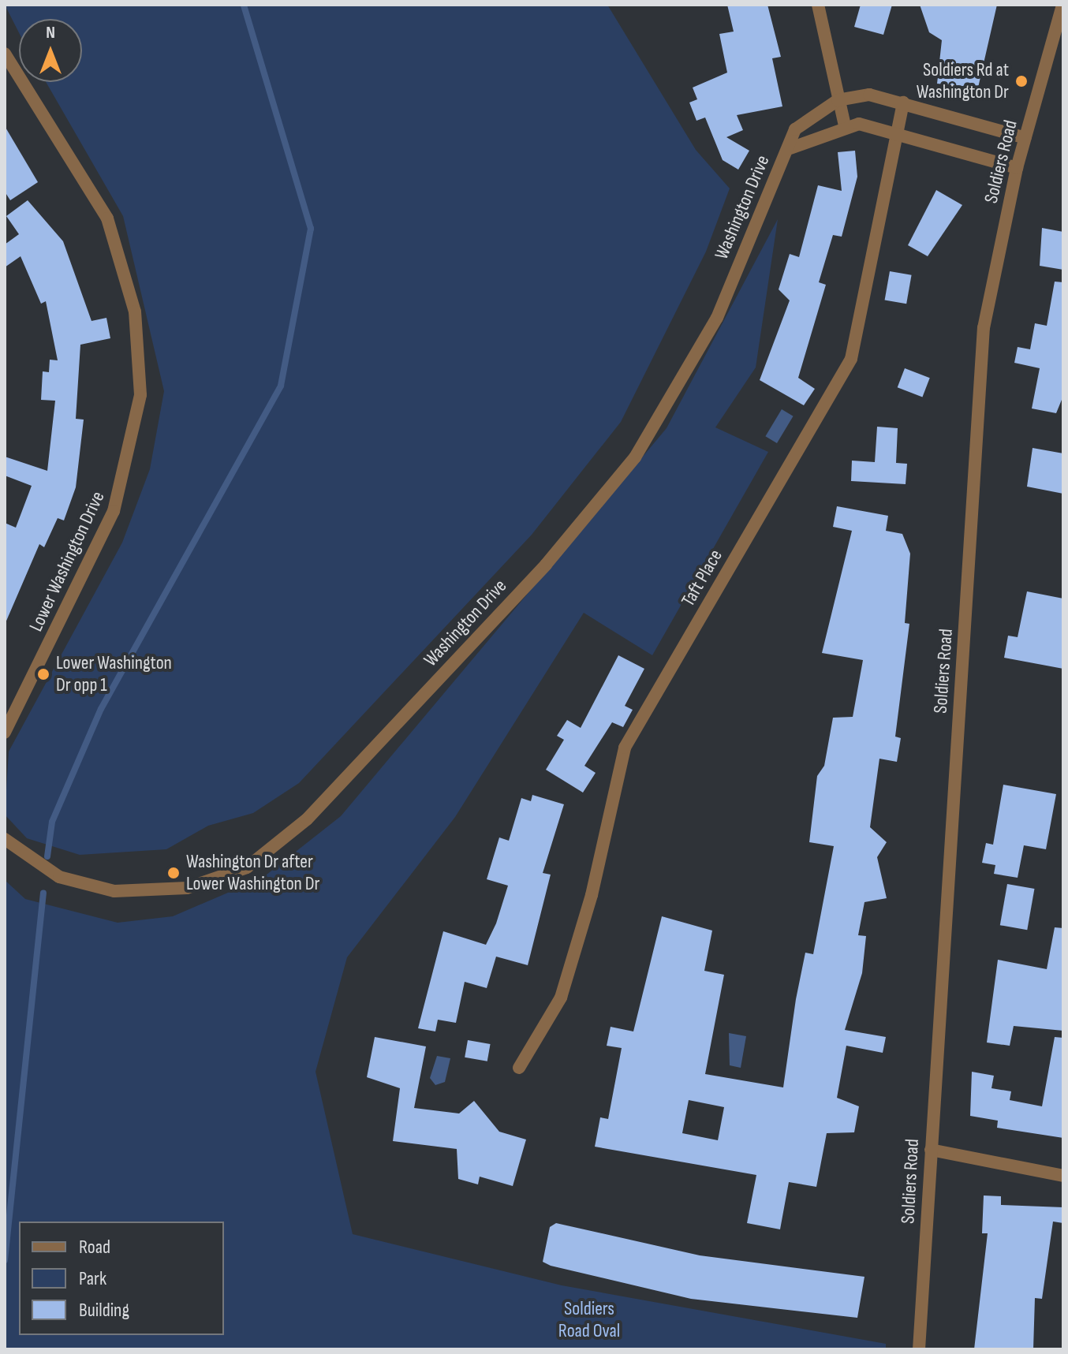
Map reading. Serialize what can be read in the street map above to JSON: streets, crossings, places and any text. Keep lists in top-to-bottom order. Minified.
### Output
{"streets":{"street":["Soldiers Road","Washington Drive","Lower Washington Drive","Taft Place"]},"crossings":[["Soldiers Road","Washington Drive"],["Washington Drive","Taft Place"]],"parks":["Soldiers Road Oval"],"places":["Soldiers Rd at Washington Dr","Lower Washington Dr opp 1","Washington Dr after Lower Washington Dr"],"legend":["Road","Park","Building"],"north":"top"}
